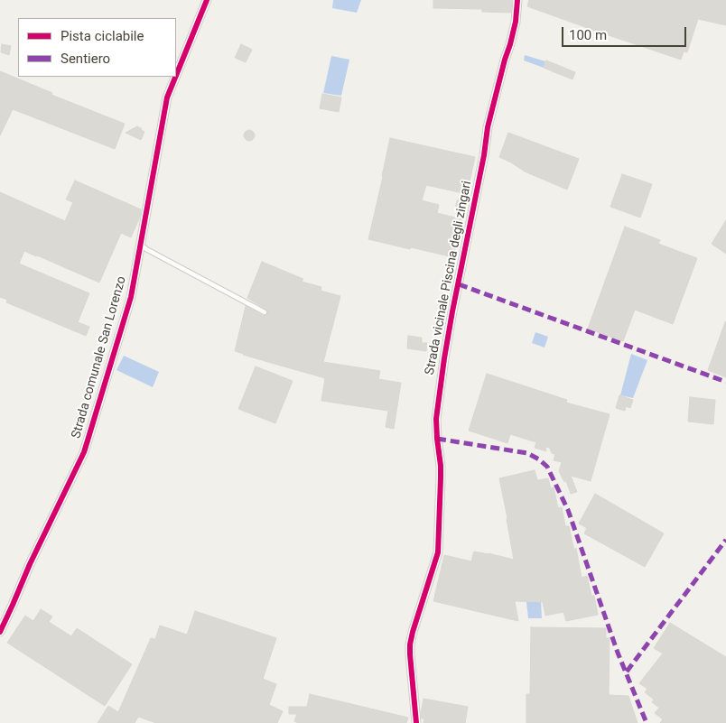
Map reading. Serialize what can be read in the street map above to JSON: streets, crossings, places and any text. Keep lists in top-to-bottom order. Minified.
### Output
{"streets":{"street":["Strada vicinale Piscina degli zingari","Strada comunale San Lorenzo"]},"legend":["Pista ciclabile","Sentiero"],"scale_bar":"100 m"}
